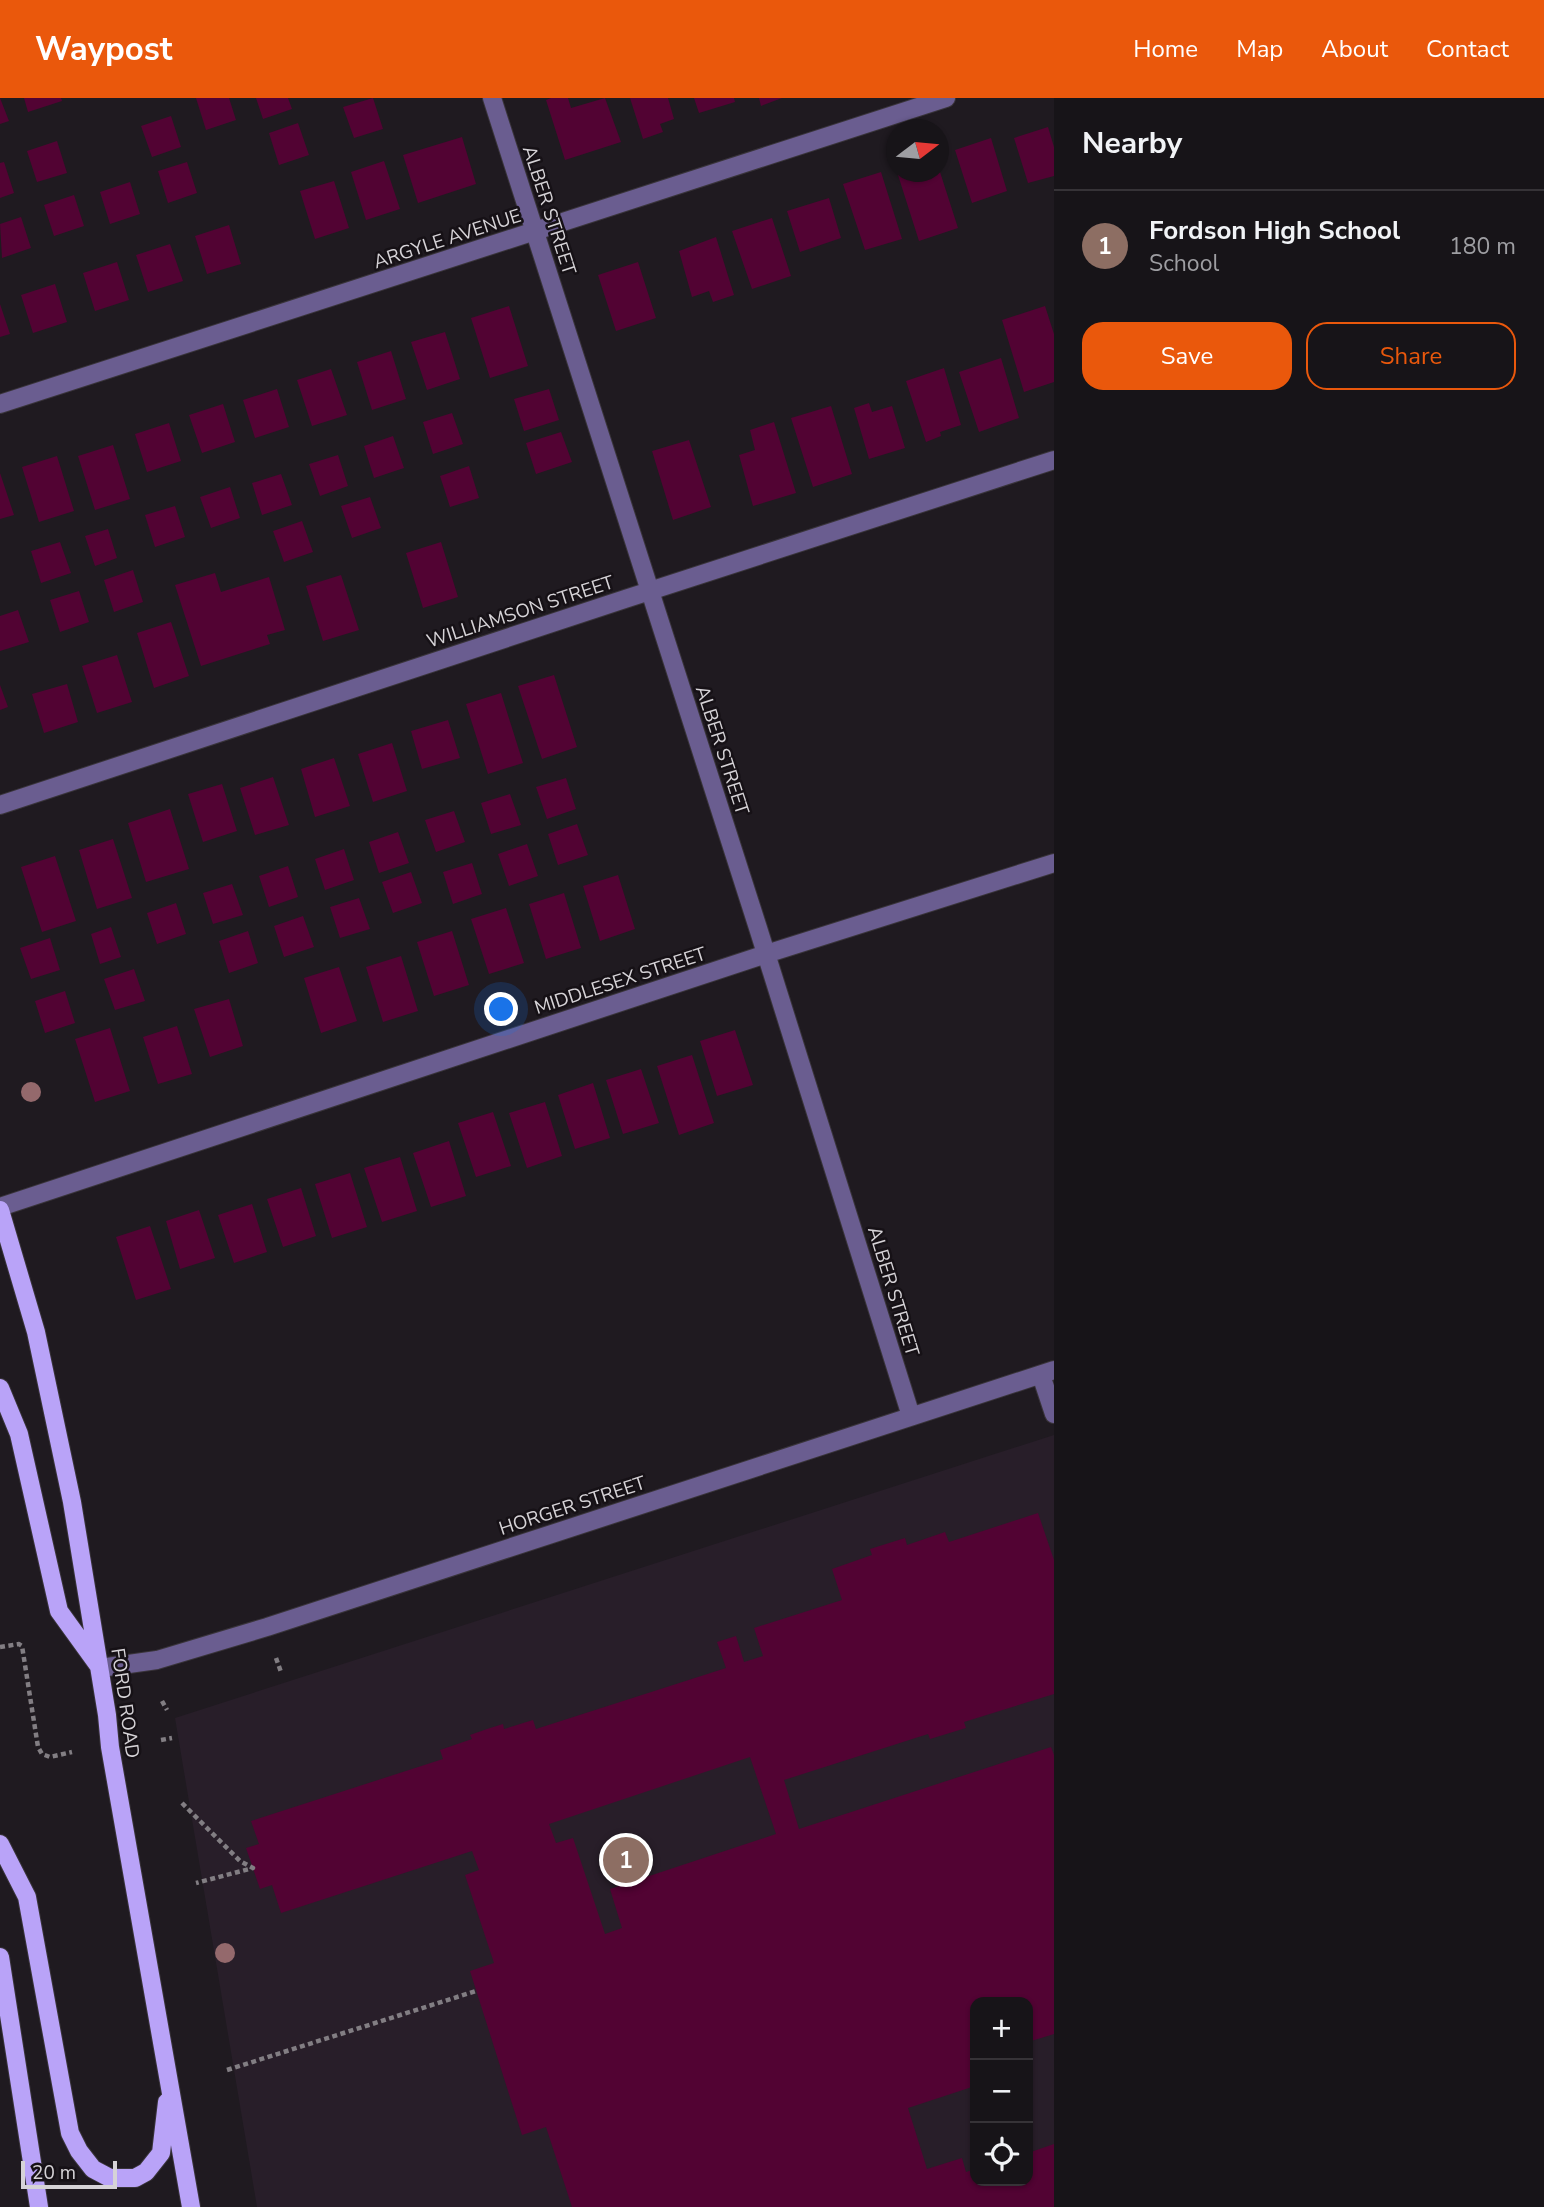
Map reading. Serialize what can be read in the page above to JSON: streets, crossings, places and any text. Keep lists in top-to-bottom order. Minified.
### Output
{"streets":{"main road":["FORD ROAD"],"street":["ALBER STREET","ARGYLE AVENUE","WILLIAMSON STREET","MIDDLESEX STREET","HORGER STREET"]},"crossings":[["ALBER STREET","ARGYLE AVENUE"],["ALBER STREET","WILLIAMSON STREET"],["ALBER STREET","MIDDLESEX STREET"],["ALBER STREET","HORGER STREET"],["MIDDLESEX STREET","FORD ROAD"],["HORGER STREET","FORD ROAD"]],"scale_bar":"20 m","north":"right","page":{"header":"Waypost","nav":["Home","Map","About","Contact"],"heading":"Nearby","list":[{"mark":"1","name":"Fordson High School","note":"School","value":"180 m"}],"buttons":["Save","Share"],"pins":"1","map_buttons":["+","−"],"scale":"20 m"}}
